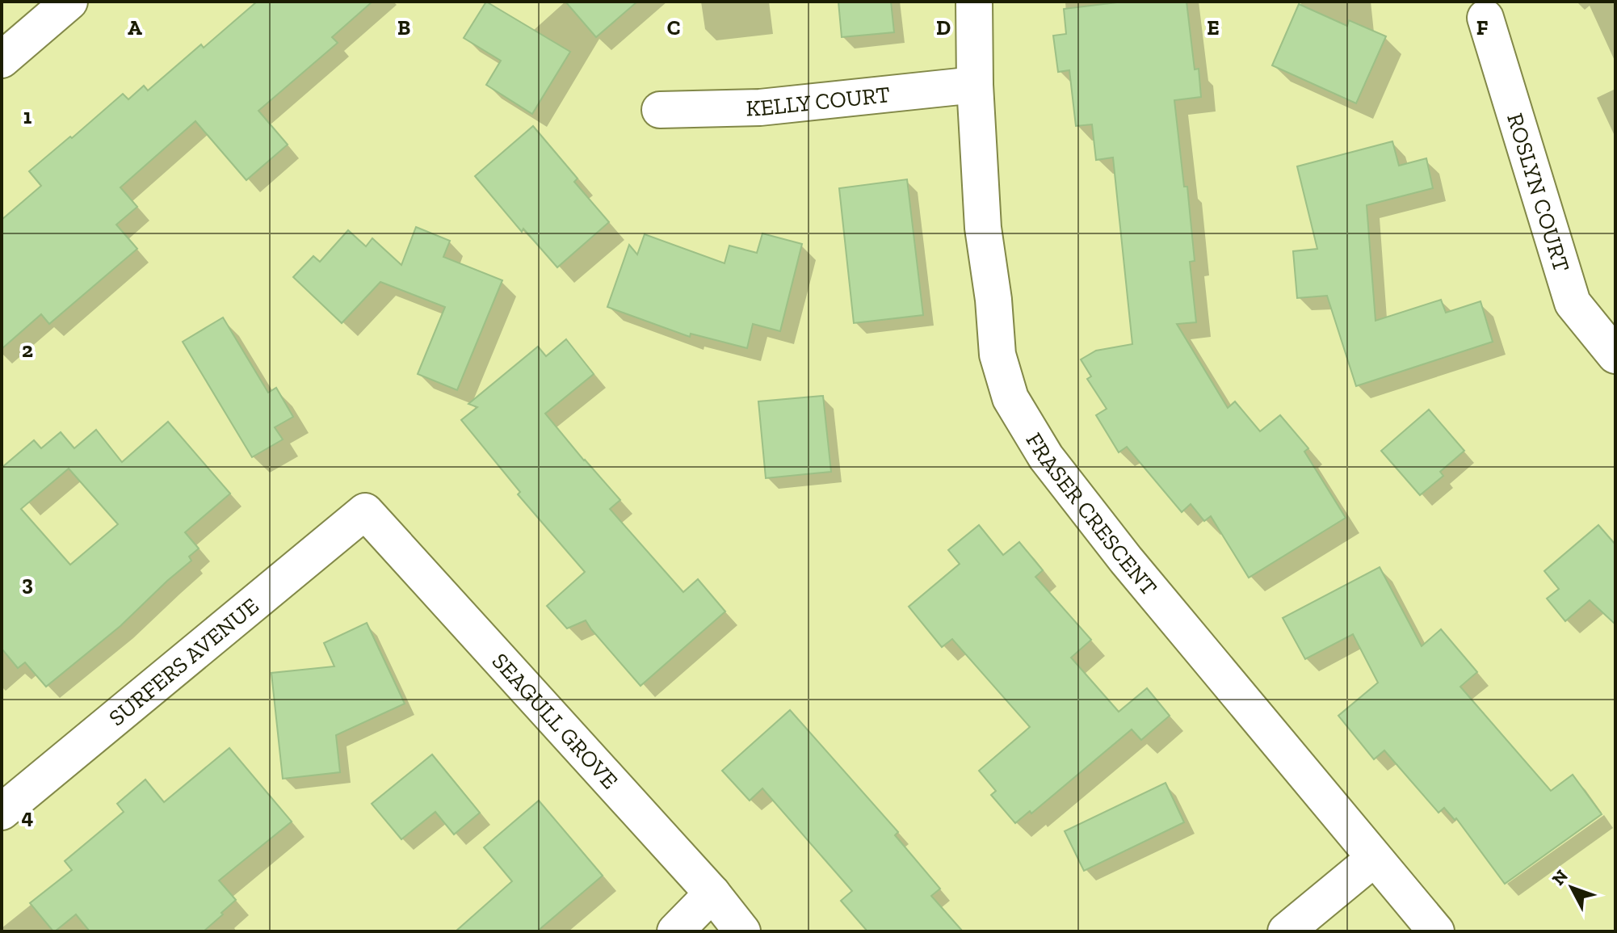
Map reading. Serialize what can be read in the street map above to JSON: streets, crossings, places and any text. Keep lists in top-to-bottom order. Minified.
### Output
{"streets":{"street":["KELLY COURT","ROSLYN COURT","FRASER CRESCENT","SURFERS AVENUE","SEAGULL GROVE"]},"crossings":[["KELLY COURT","FRASER CRESCENT"],["SURFERS AVENUE","SEAGULL GROVE"]],"north":"top left","grid":{"columns":["A","B","C","D","E","F"],"rows":["1","2","3","4"]}}
